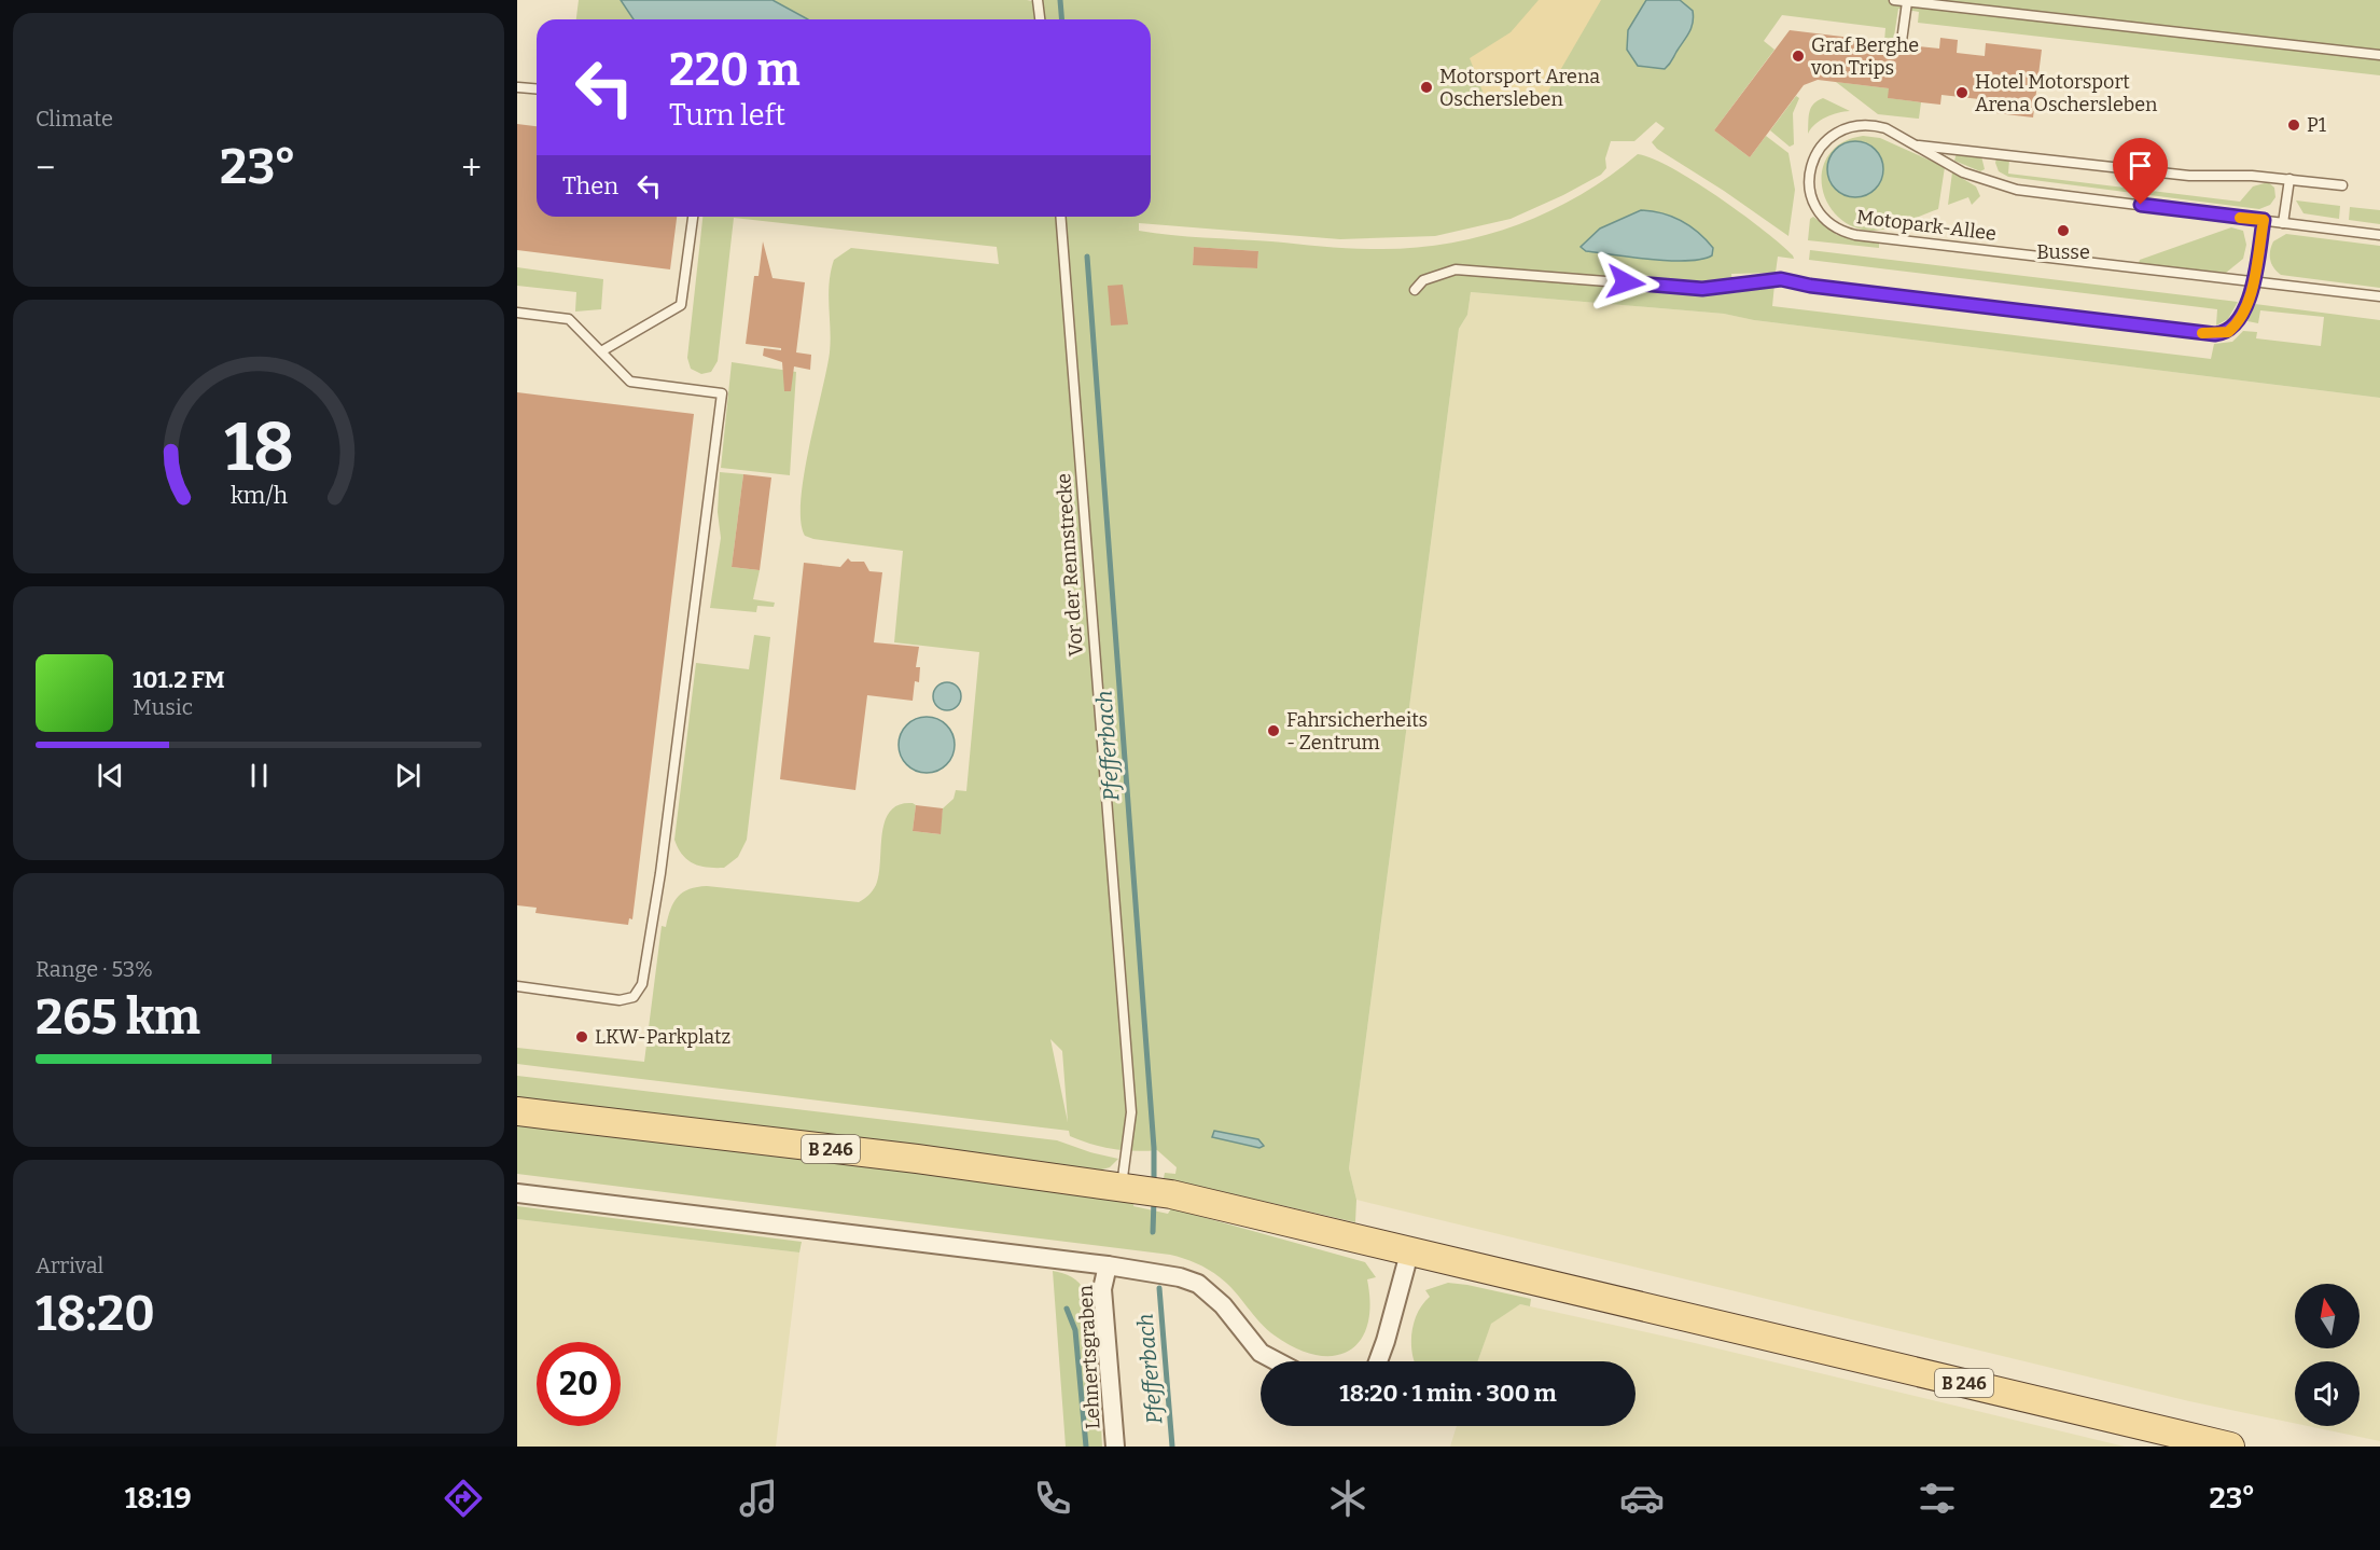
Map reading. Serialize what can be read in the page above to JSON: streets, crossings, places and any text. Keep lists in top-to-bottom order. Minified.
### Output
{"streets":{"main road":["B 246"],"street":["Lehnertsgraben"],"lane":["Motopark-Allee","Vor der Rennstrecke"]},"crossings":[["Vor der Rennstrecke","B 246"]],"water":["Pfefferbach"],"places":["Graf Berghe von Trips","Motorsport Arena Oschersleben","Hotel Motorsport Arena Oschersleben","P1","Busse","Fahrsicherheits - Zentrum","LKW-Parkplatz"],"north":"top","page":{"tile":["Climate",["Range · 53%","265 km"],["Arrival","18:20"]],"turn":["220 m","Turn left"],"heat":["−","23°","+"],"then":"Then","song":["101.2 FM","Music"],"limit":"20","trip":"18:20 · 1 min · 300 m","tabs":["18:19","23°"],"gauge":["18","km/h"]}}
